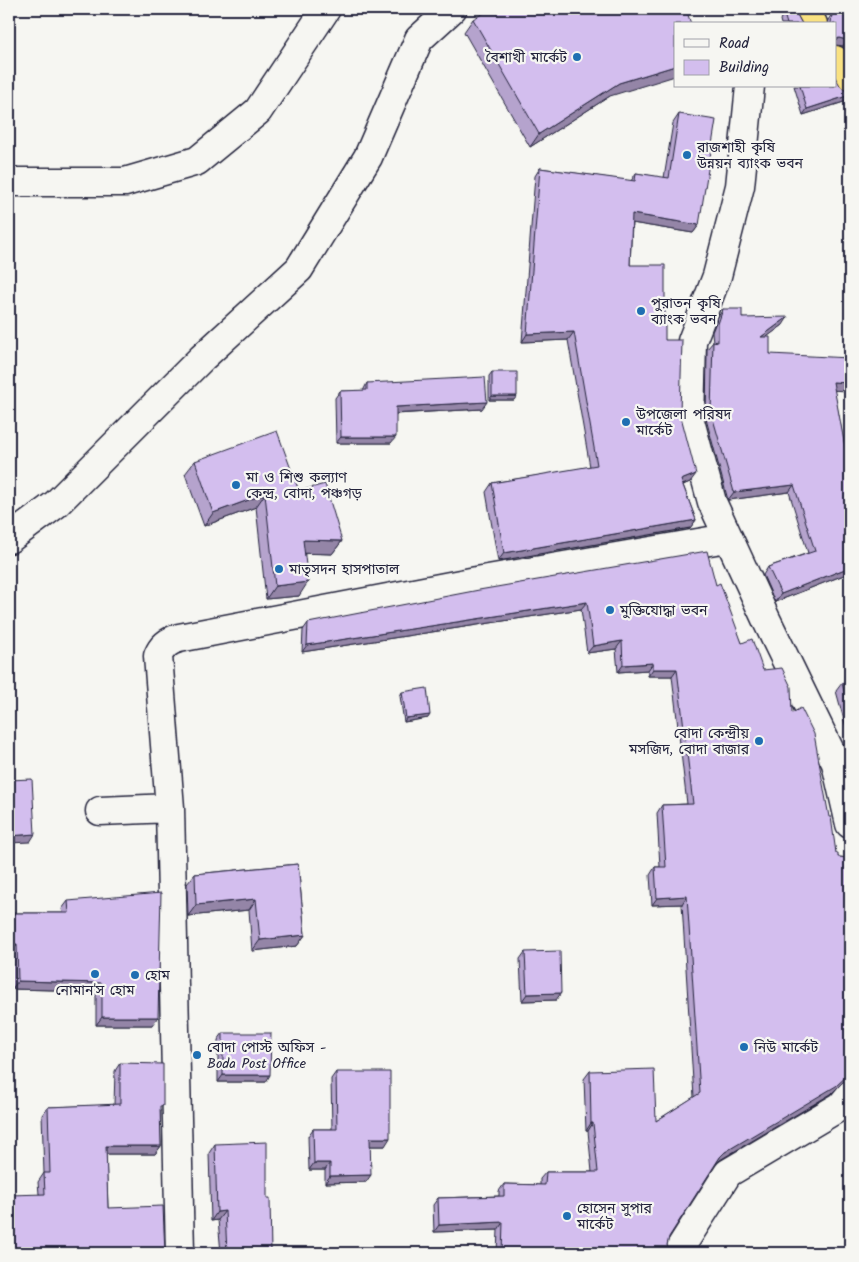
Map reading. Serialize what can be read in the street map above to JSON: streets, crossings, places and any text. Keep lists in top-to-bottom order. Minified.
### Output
{"places":["বৈশাখী মার্কেট","রাজশাহী কৃষি উন্নয়ন ব্যাংক ভবন","পুরাতন কৃষি ব্যাংক ভবন","উপজেলা পরিষদ মার্কেট","মা ও শিশু কল্যাণ কেন্দ্র, বোদা, পঞ্চগড়","মাতৃসদন হাসপাতাল","মুক্তিযোদ্ধা ভবন","বোদা কেন্দ্রীয় মসজিদ, বোদা বাজার","নোমান'স হোম","হোম","নিউ মার্কেট","বোদা পোস্ট অফিস - Boda Post Office","হোসেন সুপার মার্কেট"],"legend":["Road","Building"]}
